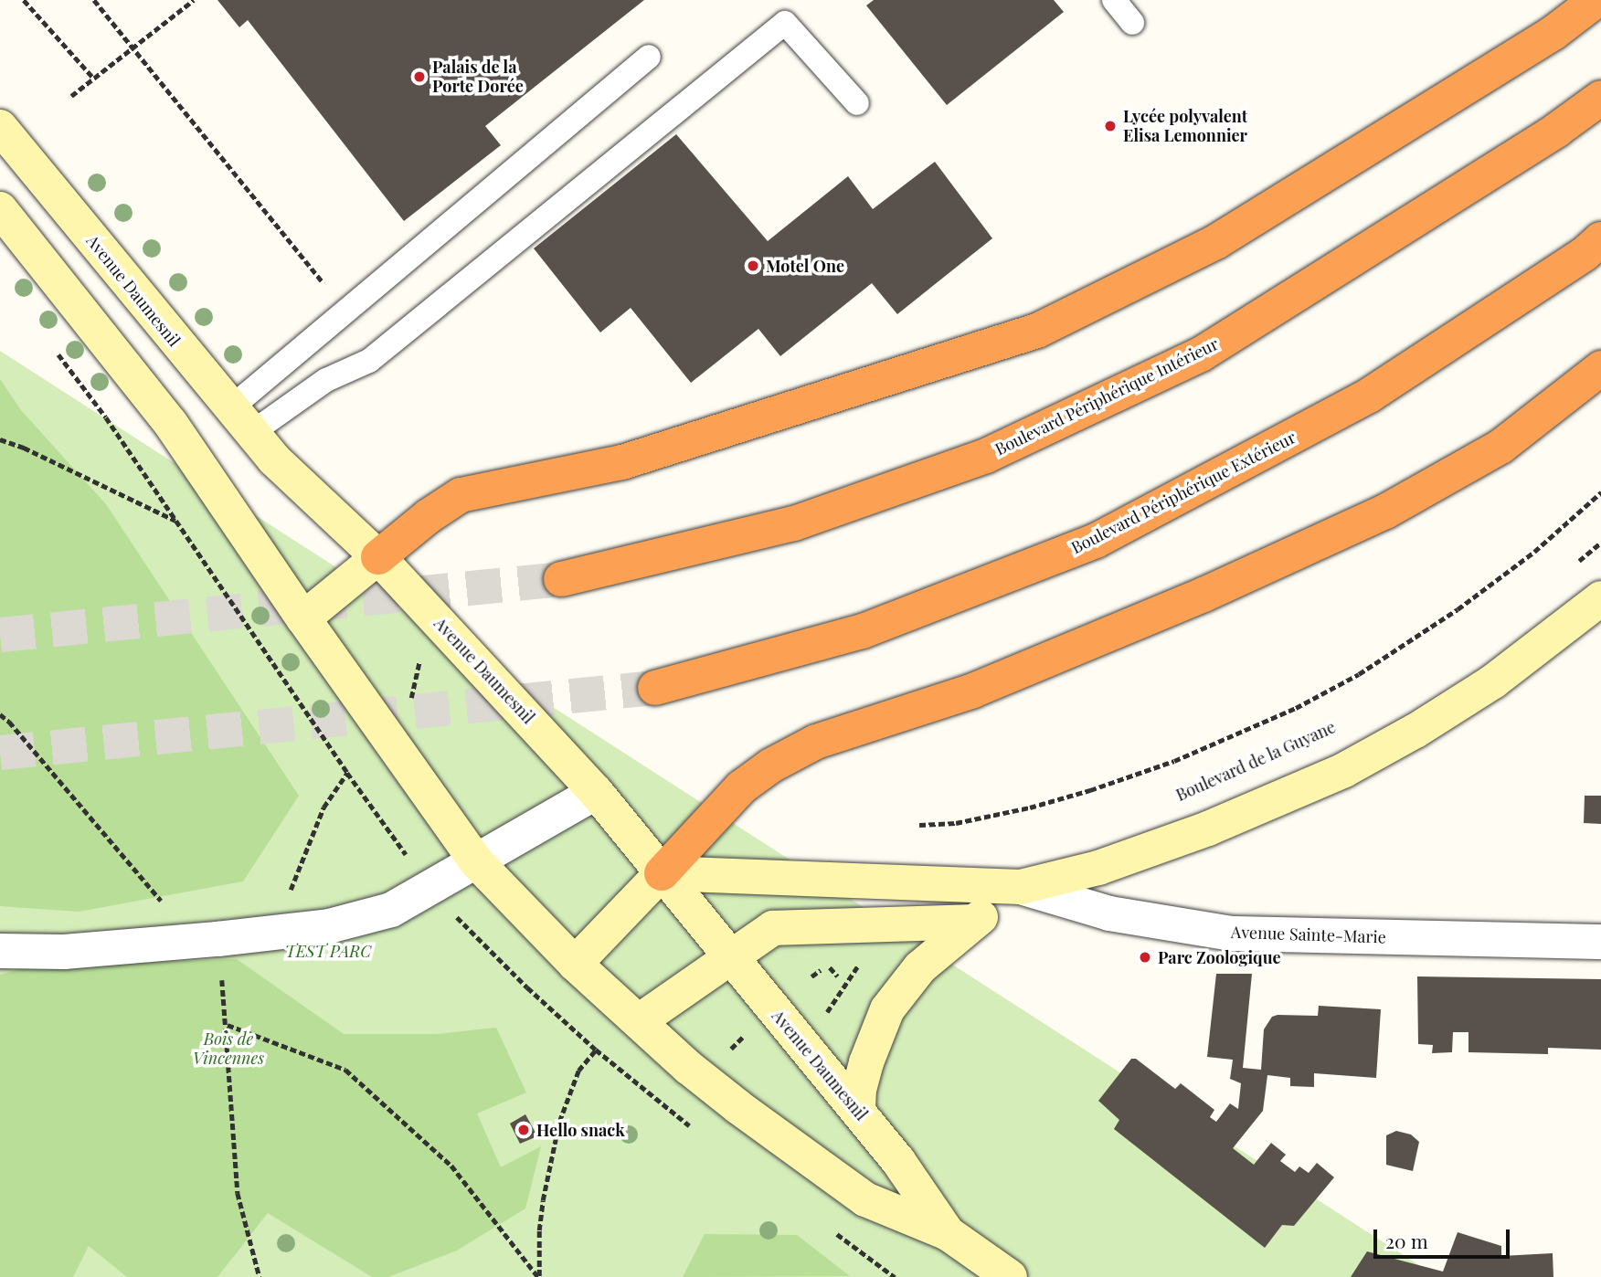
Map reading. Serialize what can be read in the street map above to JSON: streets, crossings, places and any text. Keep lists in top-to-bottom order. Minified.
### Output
{"streets":{"highway":["Boulevard Périphérique Intérieur","Boulevard Périphérique Extérieur"],"main road":["Avenue Daumesnil"],"street":["Avenue Sainte-Marie"],"path":["Boulevard de la Guyane"]},"parks":["TEST PARC","Bois de Vincennes"],"places":["Palais de la Porte Dorée","Lycée polyvalent Elisa Lemonnier","Motel One","Parc Zoologique","Hello snack"],"scale_bar":"20 m"}
